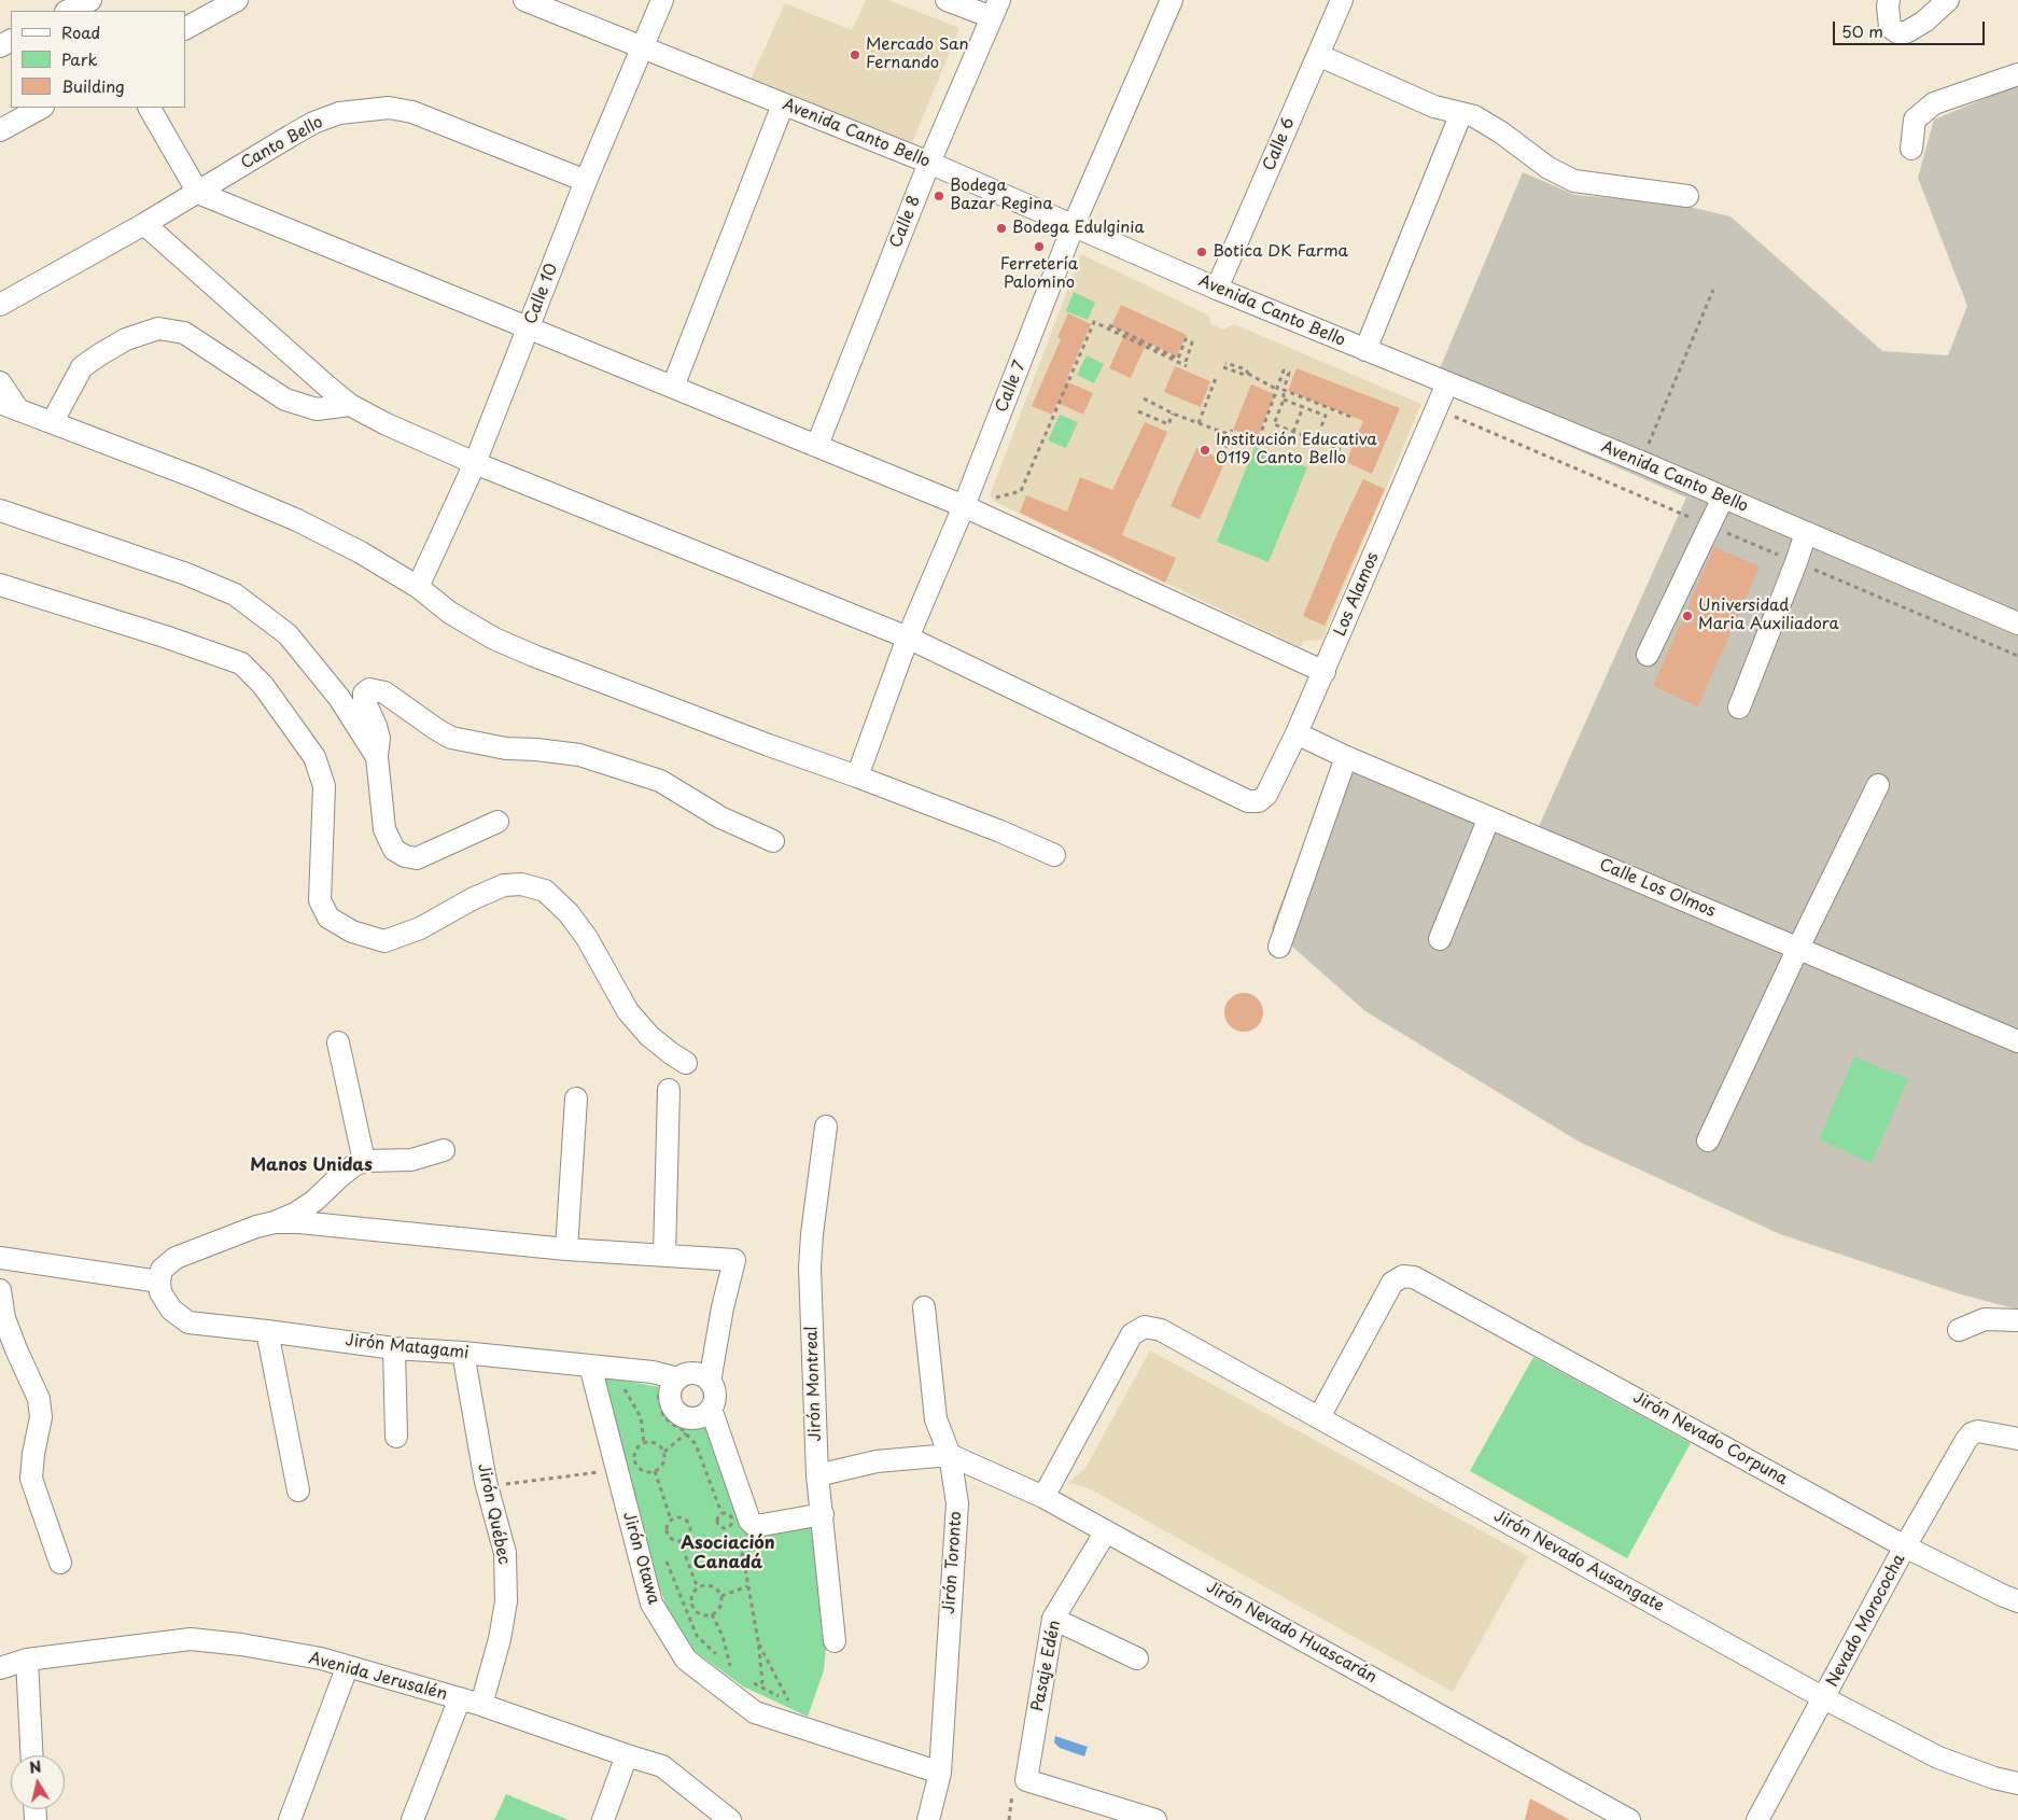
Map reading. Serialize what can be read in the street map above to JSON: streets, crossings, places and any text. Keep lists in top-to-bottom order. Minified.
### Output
{"streets":{"street":["Avenida Canto Bello","Canto Bello","Calle 6","Calle 8","Calle 10","Calle 7","Los Alamos","Calle Los Olmos","Jirón Matagami","Jirón Montreal","Jirón Nevado Corpuna","Jirón Québec","Jirón Otawa","Jirón Nevado Ausangate","Jirón Toronto","Nevado Morococha","Jirón Nevado Huascarán","Pasaje Edén","Avenida Jerusalén"]},"crossings":[["Avenida Canto Bello","Calle 6"],["Avenida Canto Bello","Calle 8"],["Avenida Canto Bello","Calle 10"],["Avenida Canto Bello","Calle 7"],["Avenida Canto Bello","Los Alamos"],["Canto Bello","Calle 10"],["Calle 7","Los Alamos"],["Los Alamos","Calle Los Olmos"],["Jirón Matagami","Jirón Québec"],["Jirón Matagami","Jirón Otawa"],["Jirón Nevado Corpuna","Jirón Nevado Ausangate"],["Jirón Nevado Corpuna","Nevado Morococha"],["Jirón Québec","Avenida Jerusalén"],["Jirón Otawa","Jirón Toronto"],["Jirón Nevado Ausangate","Nevado Morococha"],["Jirón Nevado Ausangate","Jirón Nevado Huascarán"],["Jirón Toronto","Jirón Nevado Huascarán"],["Jirón Nevado Huascarán","Pasaje Edén"]],"districts":["Manos Unidas","Asociación Canadá"],"places":["Mercado San Fernando","Bodega Bazar Regina","Bodega Edulginia","Ferretería Palomino","Botica DK Farma","Institución Educativa 0119 Canto Bello","Universidad Maria Auxiliadora"],"legend":["Road","Park","Building"],"scale_bar":"50 m","north":"top"}
